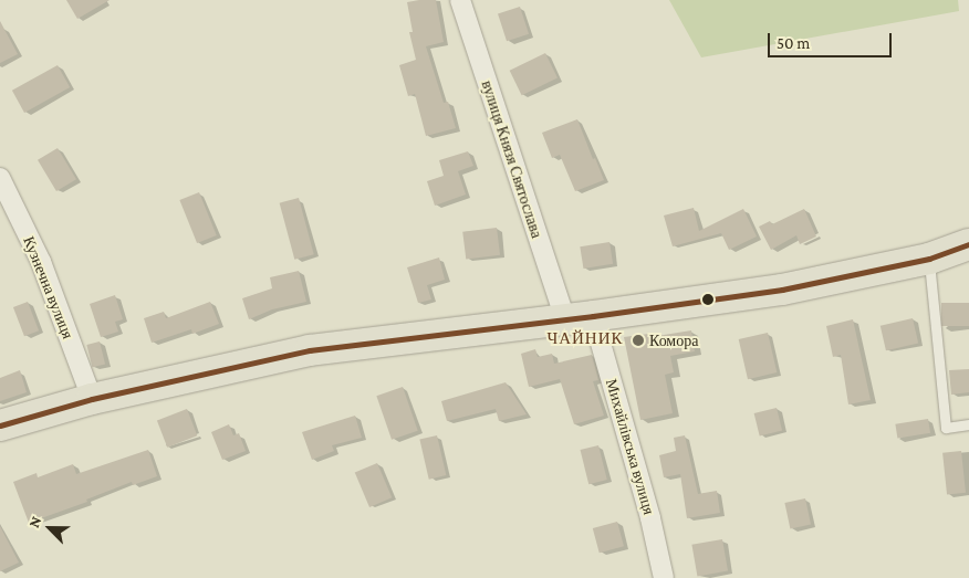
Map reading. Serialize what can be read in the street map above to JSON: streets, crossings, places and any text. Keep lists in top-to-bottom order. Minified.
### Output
{"streets":{"street":["вулиця Князя Святослава","Кузнечна вулиця","Михайлівська вулиця"]},"crossings":[["вулиця Князя Святослава","Михайлівська вулиця"]],"districts":["ЧАЙНИК"],"places":["Комора"],"scale_bar":"50 m","north":"top left"}
